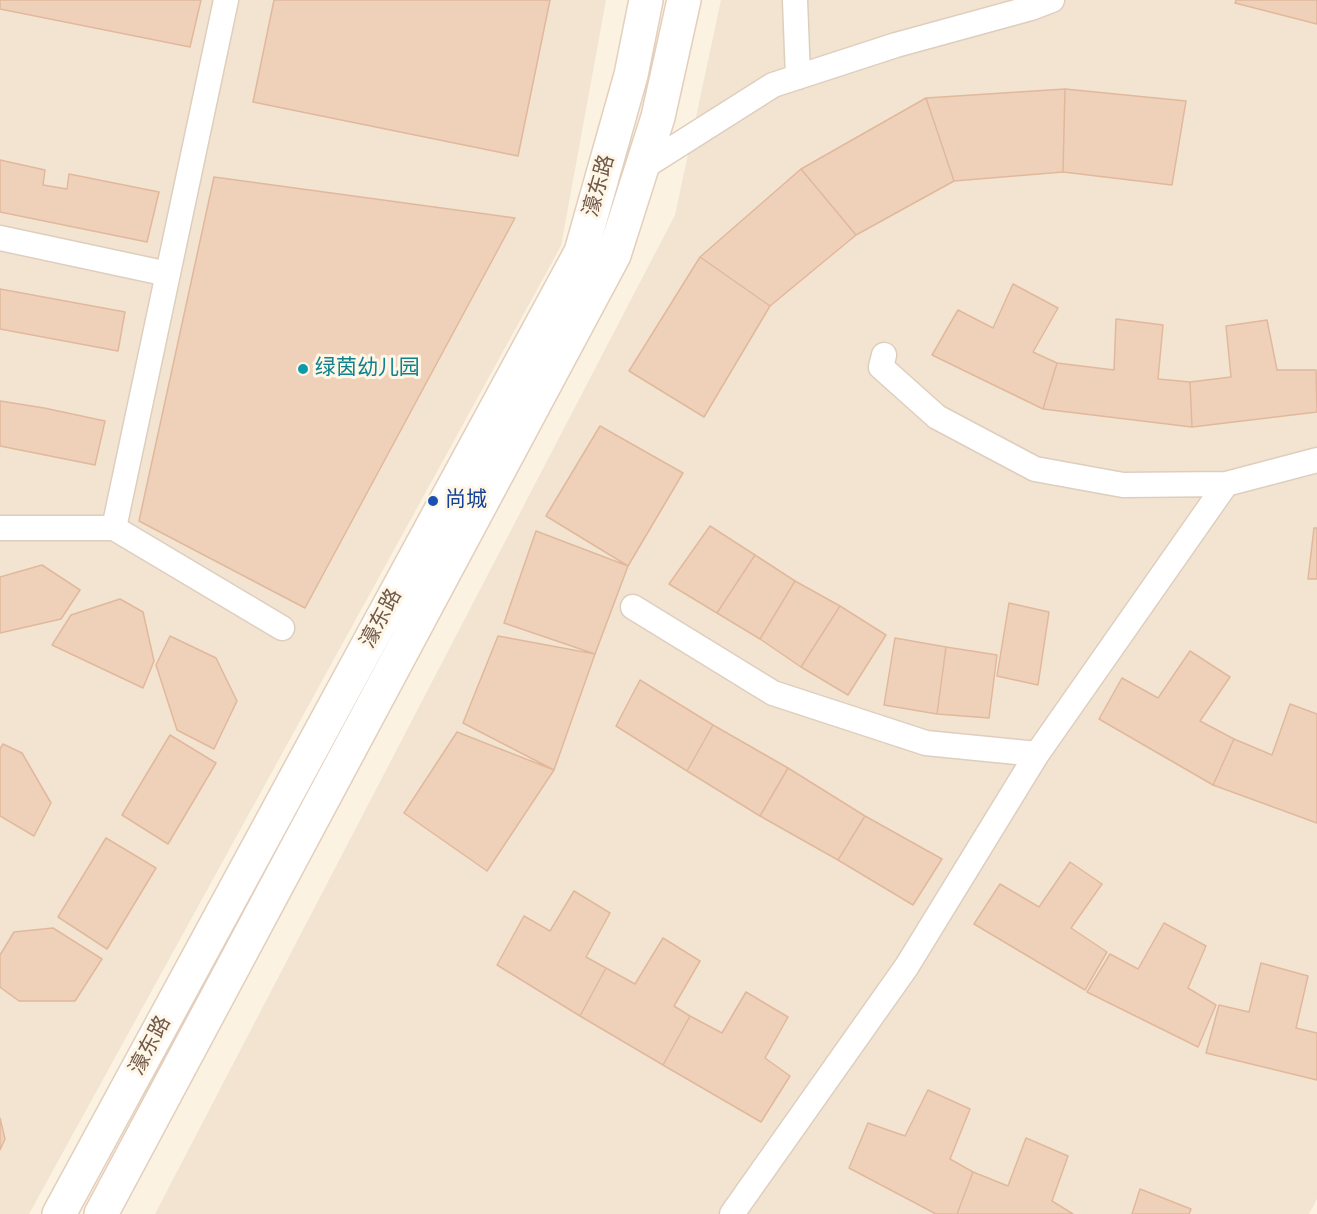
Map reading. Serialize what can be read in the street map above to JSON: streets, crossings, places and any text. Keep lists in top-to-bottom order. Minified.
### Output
{"streets":{"main road":["濠东路"]},"places":["绿茵幼儿园","尚城"]}
